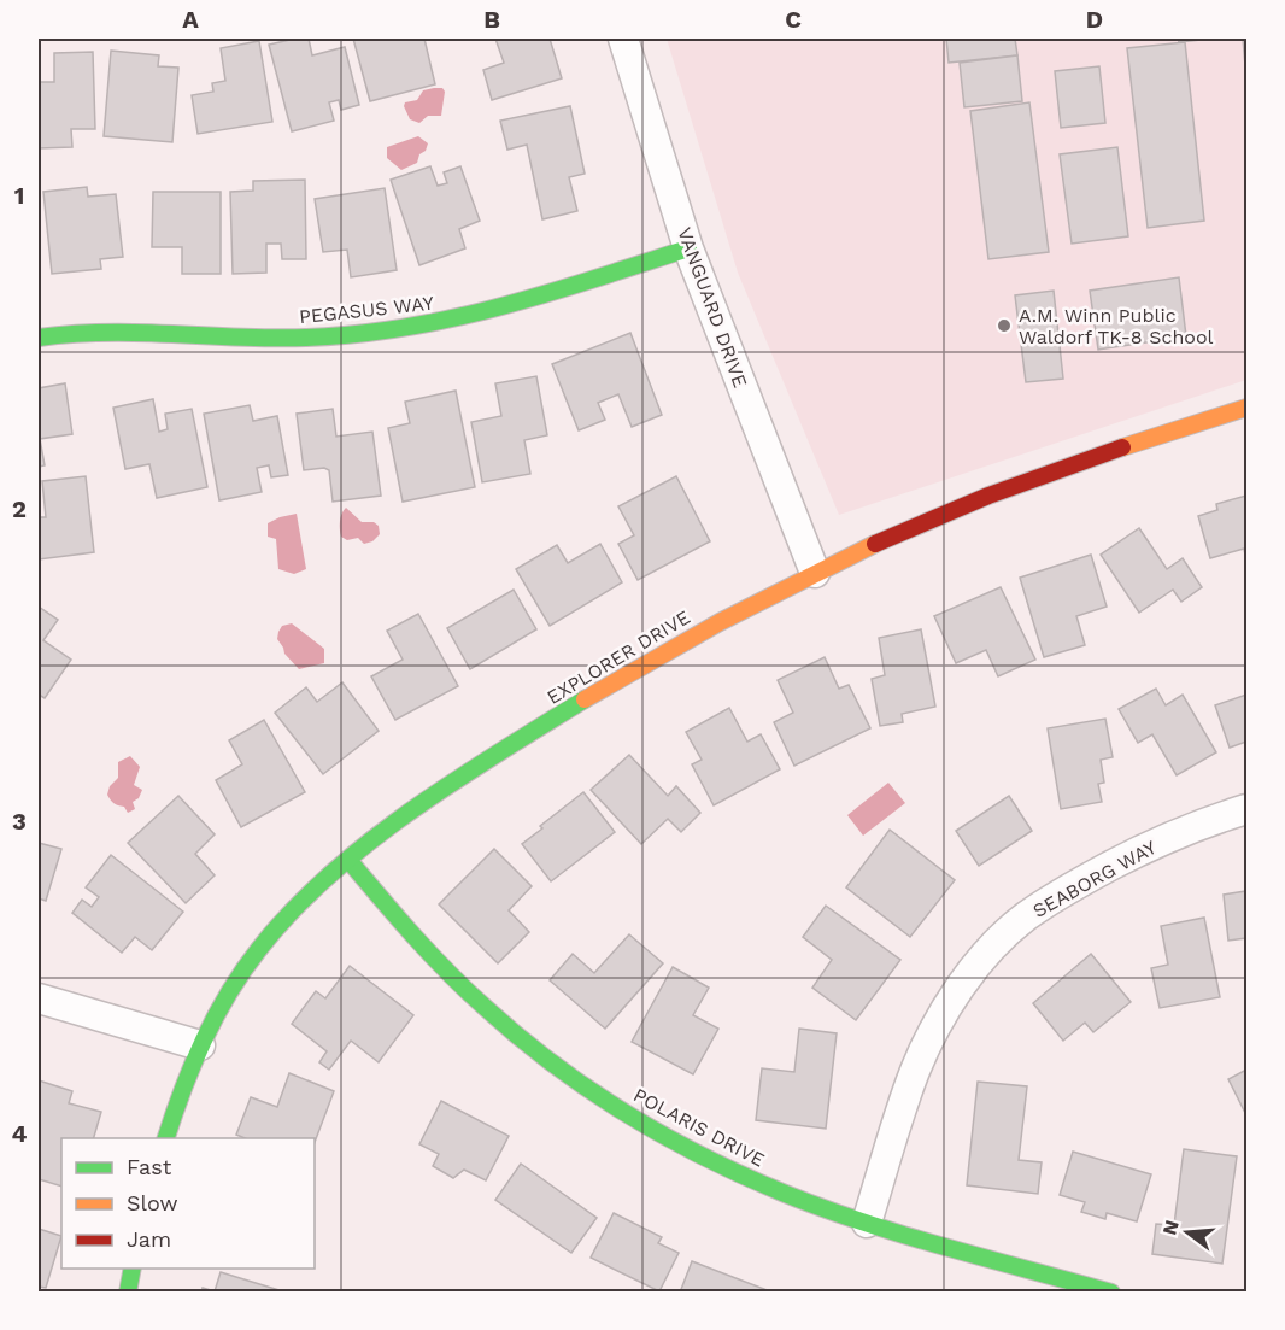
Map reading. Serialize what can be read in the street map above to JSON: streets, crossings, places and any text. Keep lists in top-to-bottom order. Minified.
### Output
{"streets":{"street":["VANGUARD DRIVE","PEGASUS WAY","EXPLORER DRIVE","SEABORG WAY","POLARIS DRIVE"]},"crossings":[["VANGUARD DRIVE","PEGASUS WAY"],["VANGUARD DRIVE","EXPLORER DRIVE"],["EXPLORER DRIVE","POLARIS DRIVE"],["SEABORG WAY","POLARIS DRIVE"]],"places":["A.M. Winn Public Waldorf TK-8 School"],"legend":["Fast","Slow","Jam"],"north":"left","grid":{"columns":["A","B","C","D"],"rows":["1","2","3","4"]}}
